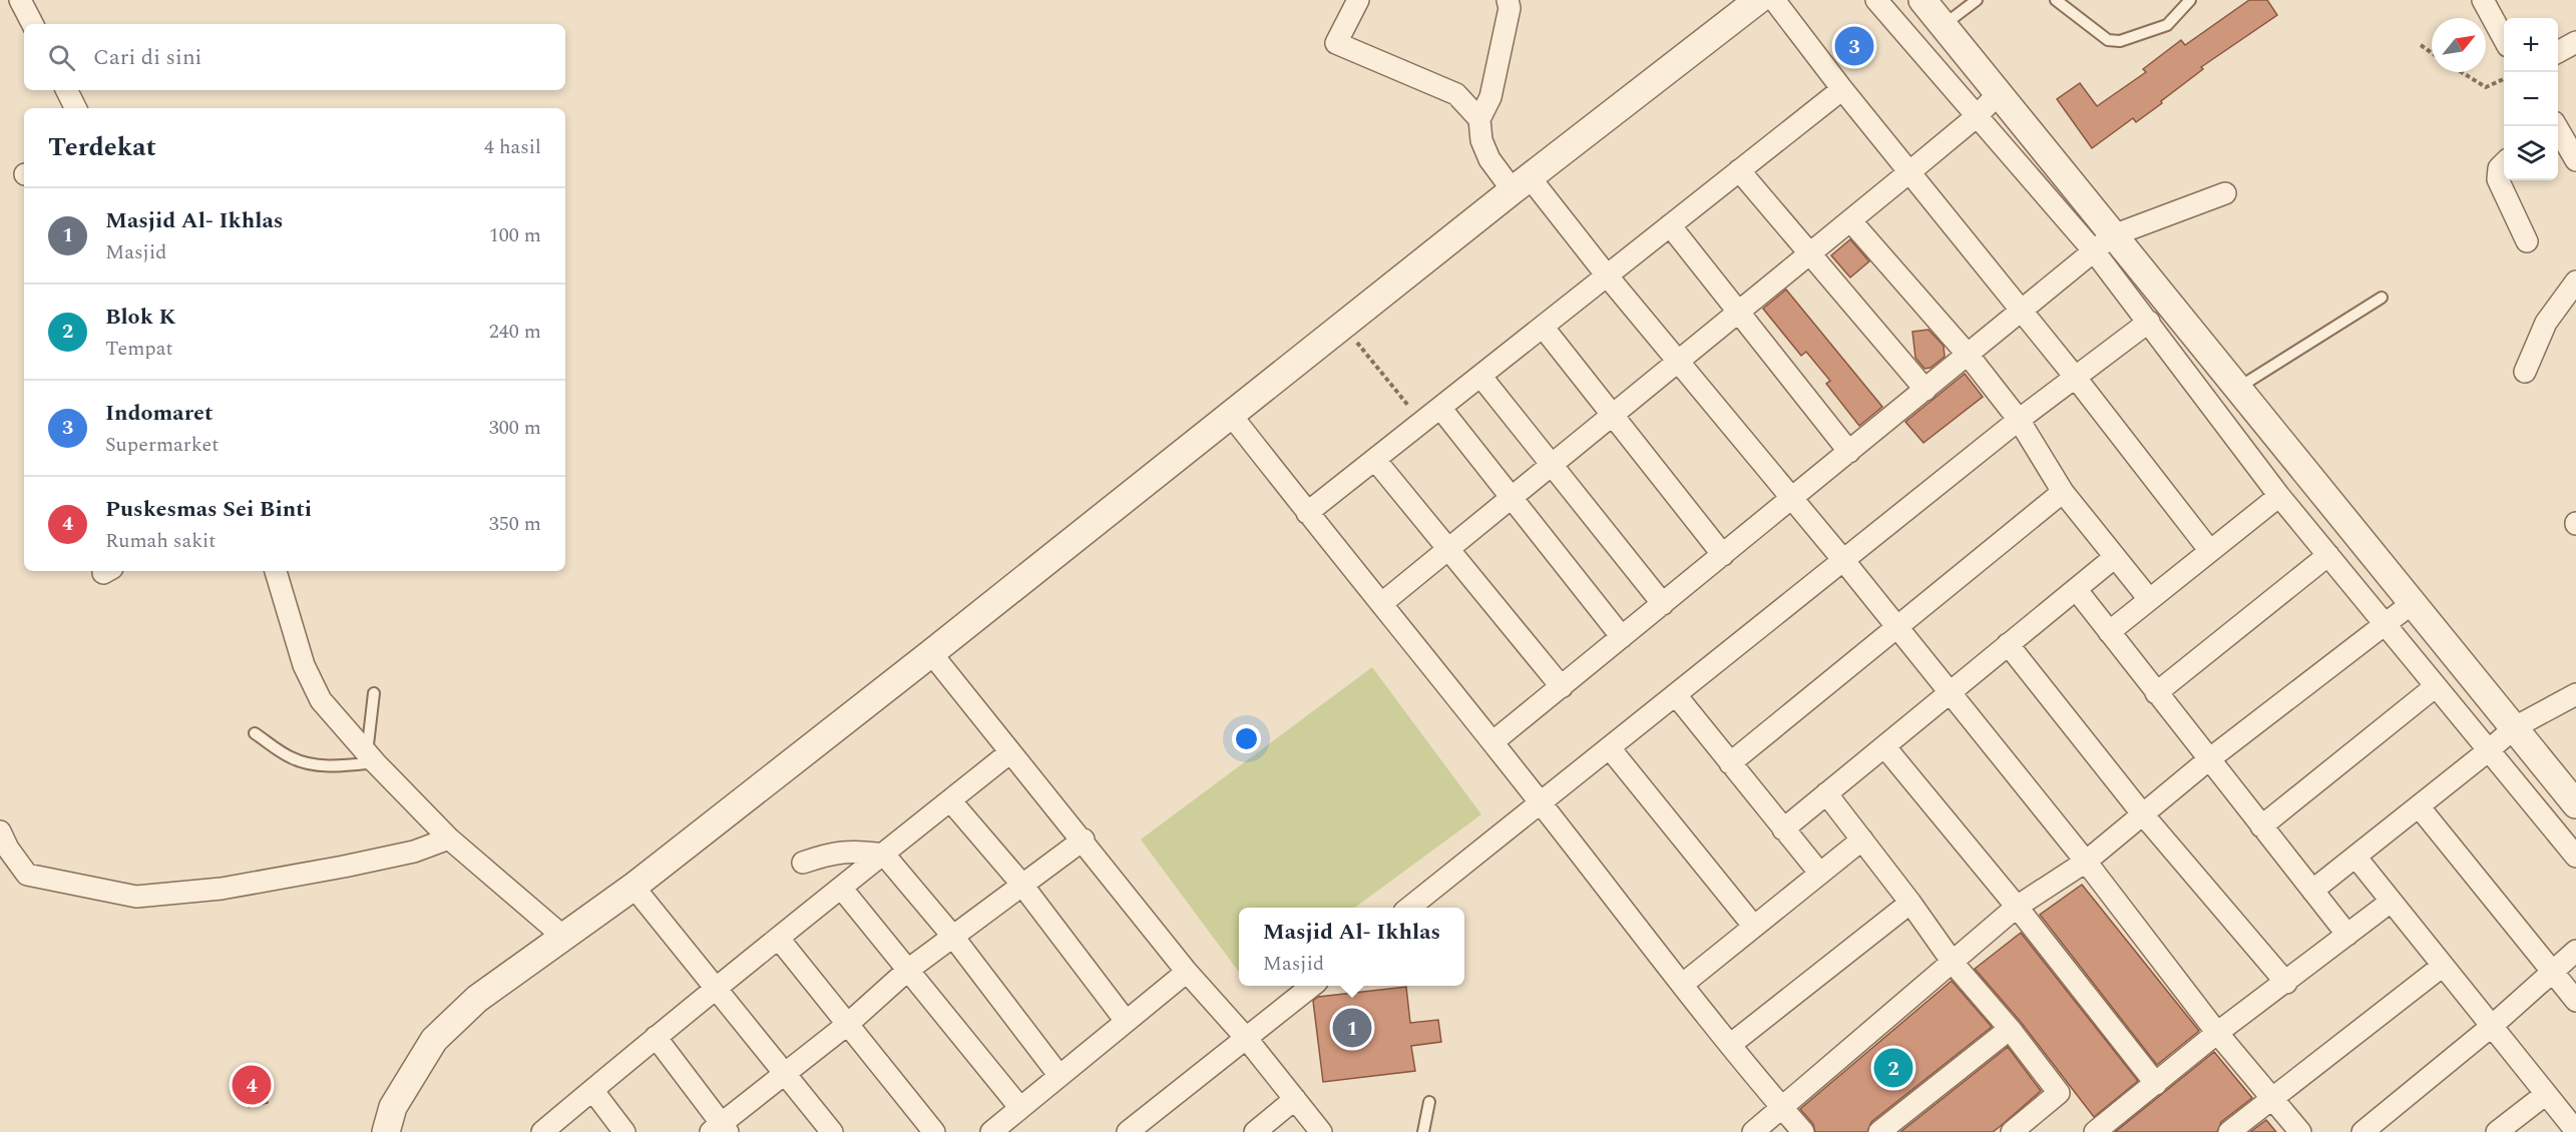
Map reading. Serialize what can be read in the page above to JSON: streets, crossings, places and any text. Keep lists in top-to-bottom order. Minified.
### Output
{"north":"top right","page":{"map_buttons":["+","−"],"pins":["3","1","2","4"],"search":"Cari di sini","heading":["Terdekat","4 hasil"],"list":[{"mark":"1","name":"Masjid Al- Ikhlas","note":"Masjid","value":"100 m"},{"mark":"2","name":"Blok K","note":"Tempat","value":"240 m"},{"mark":"3","name":"Indomaret","note":"Supermarket","value":"300 m"},{"mark":"4","name":"Puskesmas Sei Binti","note":"Rumah sakit","value":"350 m"}],"popup":["Masjid Al- Ikhlas","Masjid"]}}
